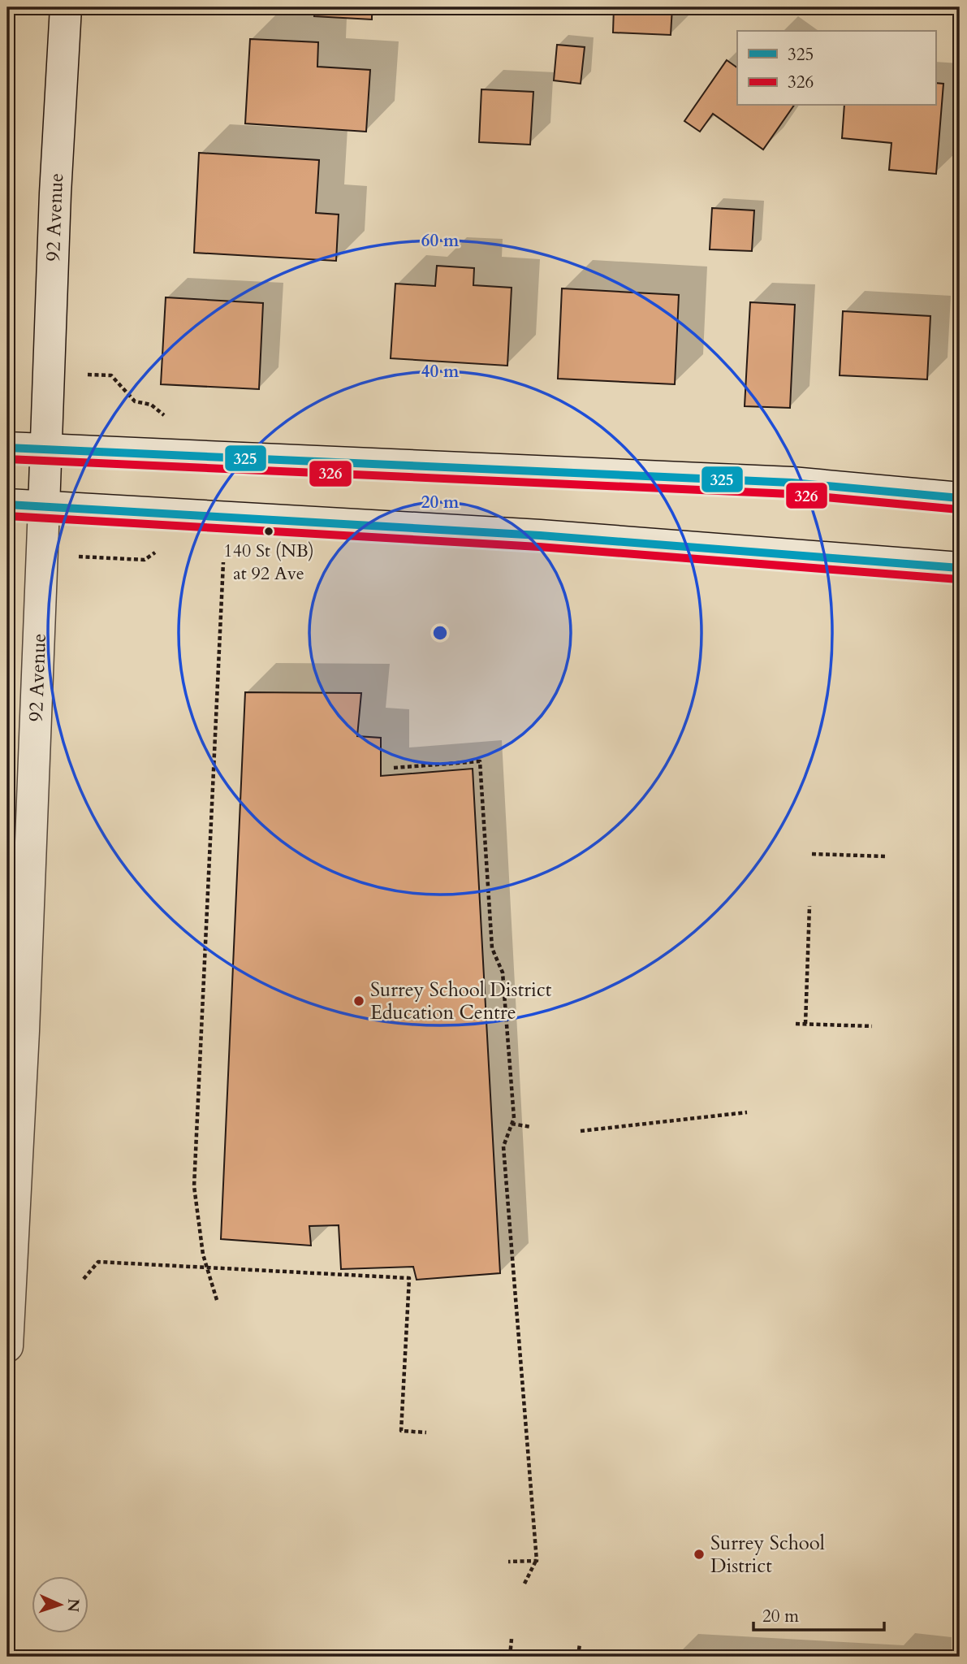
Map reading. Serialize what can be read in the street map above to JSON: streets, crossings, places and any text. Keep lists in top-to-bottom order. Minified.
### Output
{"streets":{"main road":["92 Avenue"]},"places":["140 St (NB) at 92 Ave","Surrey School District Education Centre","Surrey School District"],"lines":["transit line 325","transit line 326"],"legend":["325","326"],"scale_bar":"20 m","north":"right","rings":["60 m","40 m","20 m"]}
